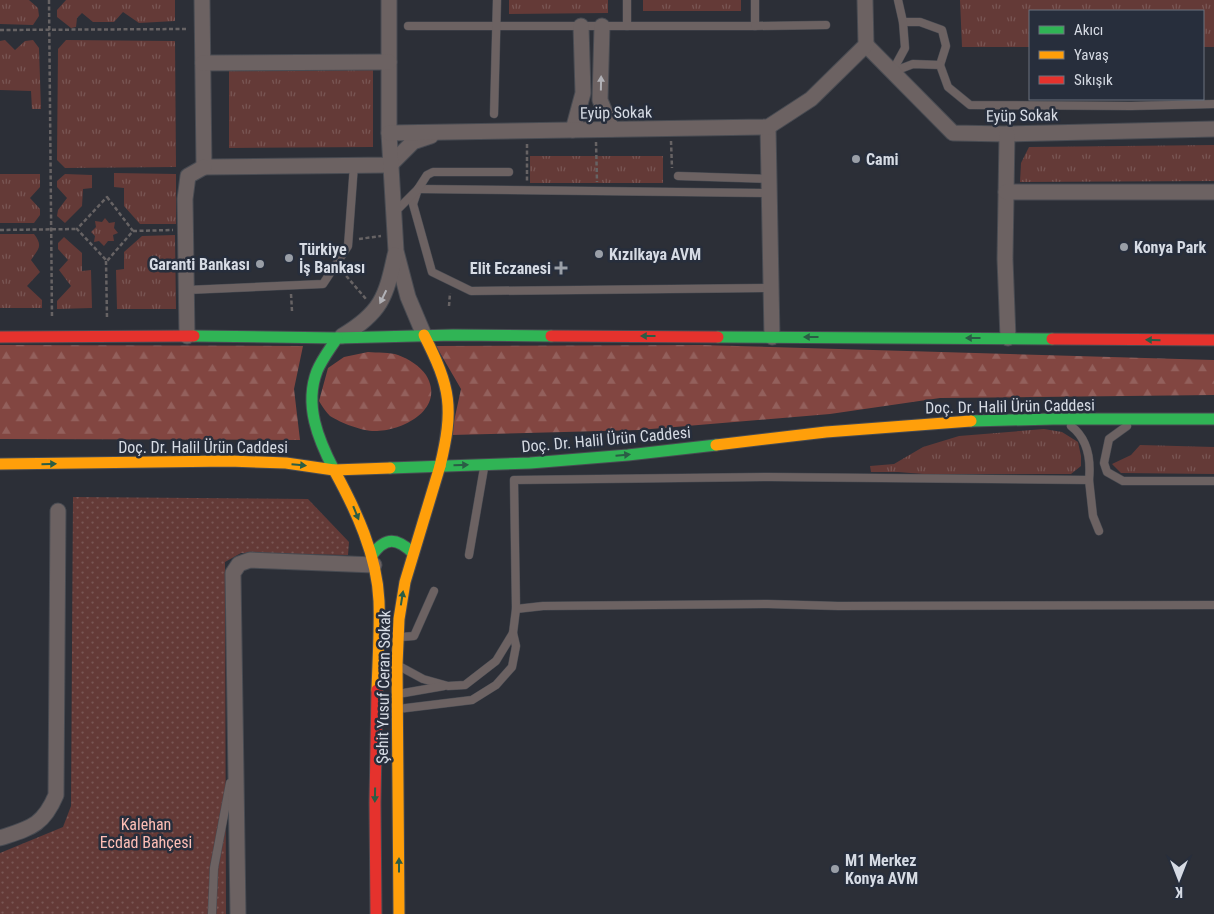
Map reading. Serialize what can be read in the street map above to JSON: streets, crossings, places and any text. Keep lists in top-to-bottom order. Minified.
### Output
{"streets":{"main road":["Doç. Dr. Halil Ürün Caddesi","Şehit Yusuf Ceran Sokak"],"street":["Eyüp Sokak"]},"crossings":[["Doç. Dr. Halil Ürün Caddesi","Şehit Yusuf Ceran Sokak"]],"one_way":["Doç. Dr. Halil Ürün Caddesi"],"parks":["Kalehan Ecdad Bahçesi"],"places":{"other":["Cami","Konya Park","Kızılkaya AVM","Türkiye İş Bankası","Garanti Bankası","M1 Merkez Konya AVM"],"health":["Elit Eczanesi"]},"legend":["Akıcı","Yavaş","Sıkışık"],"north":"bottom"}
